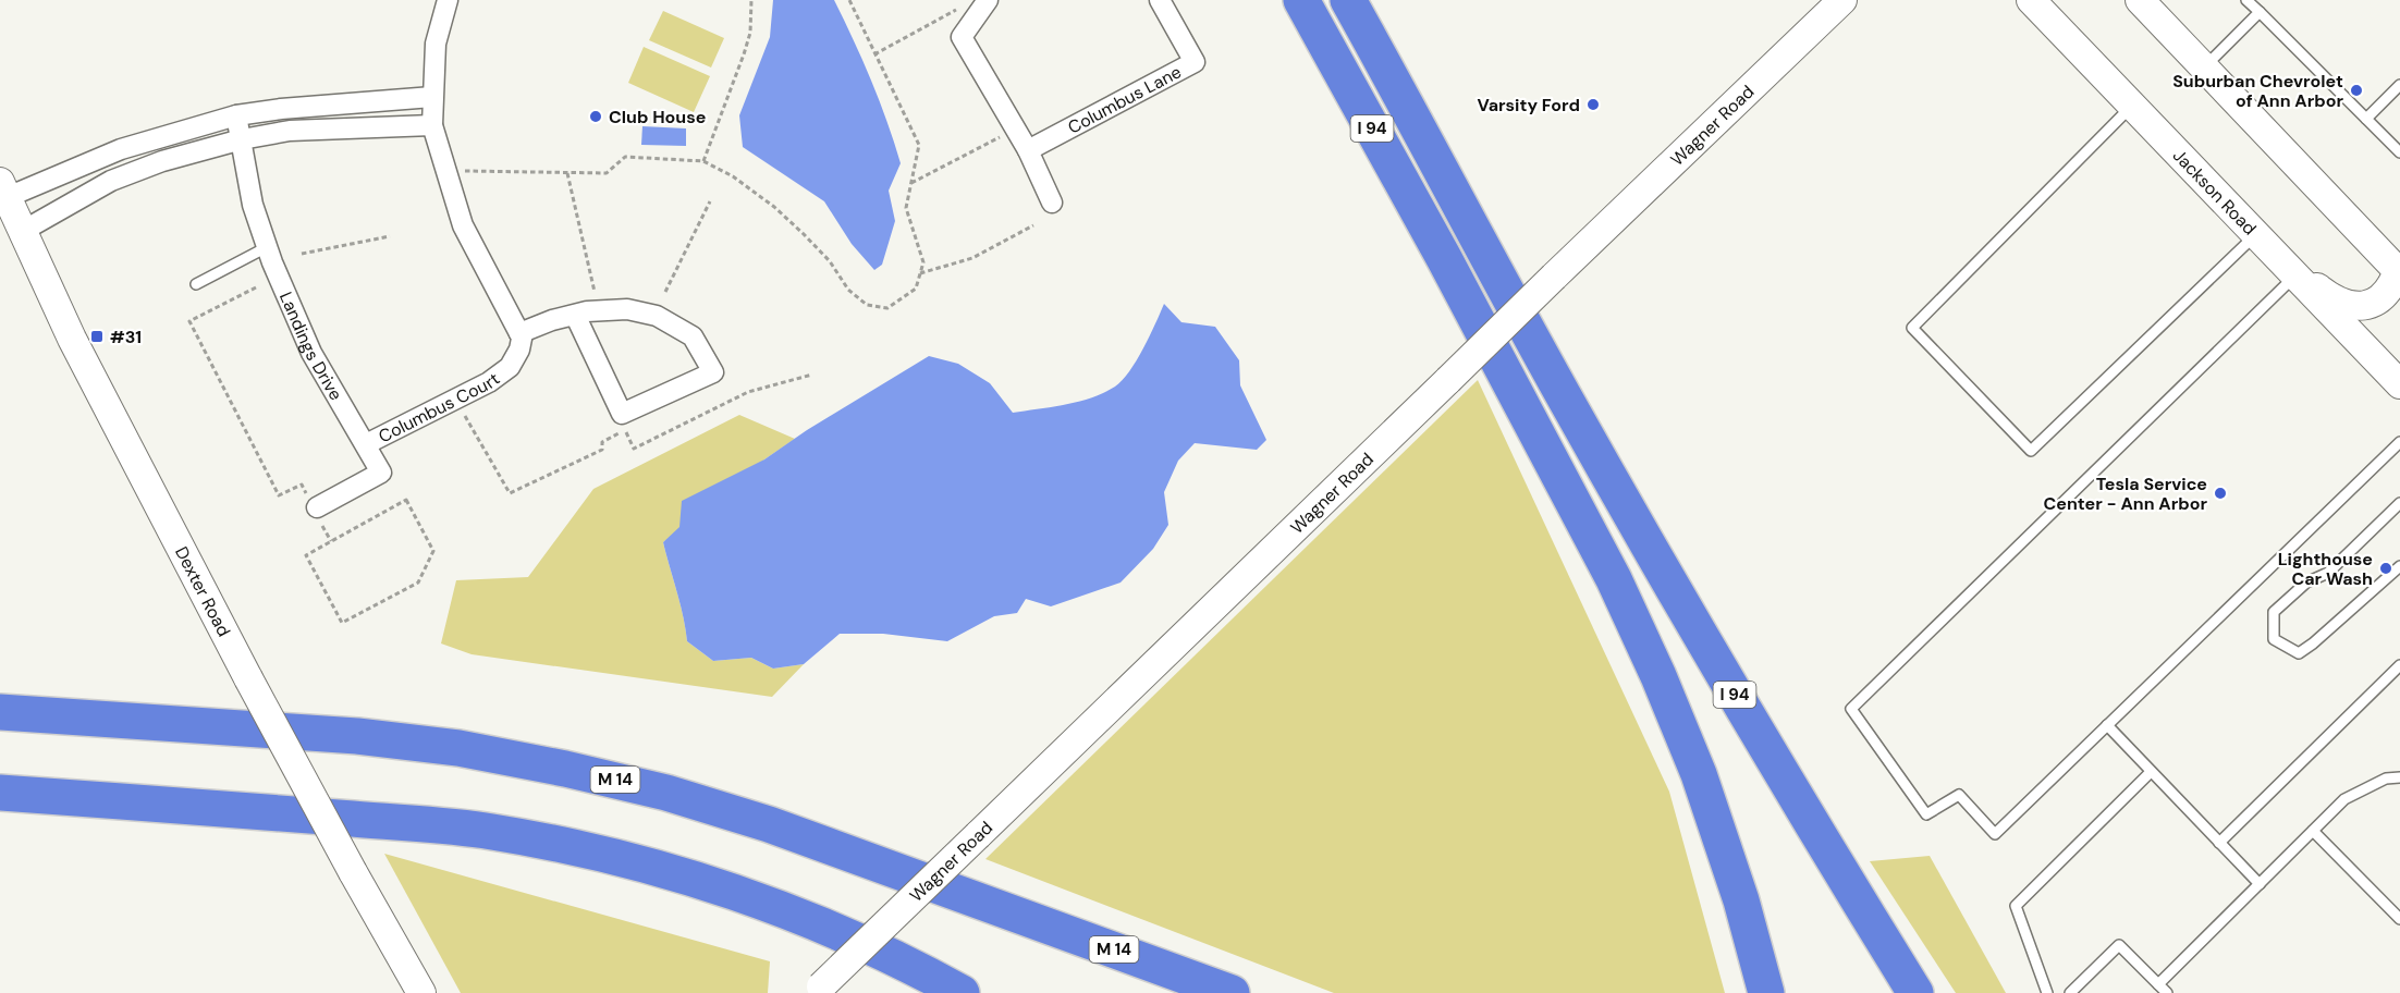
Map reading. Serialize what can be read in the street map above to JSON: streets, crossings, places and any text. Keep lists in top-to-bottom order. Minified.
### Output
{"streets":{"highway":["I 94","M 14"],"main road":["Wagner Road","Jackson Road","Dexter Road"],"street":["Columbus Lane","Landings Drive","Columbus Court"]},"crossings":[["Landings Drive","Columbus Court"]],"places":{"other":["Suburban Chevrolet of Ann Arbor","Varsity Ford","Club House","Tesla Service Center - Ann Arbor","Lighthouse Car Wash"],"transit":["#31"]}}
